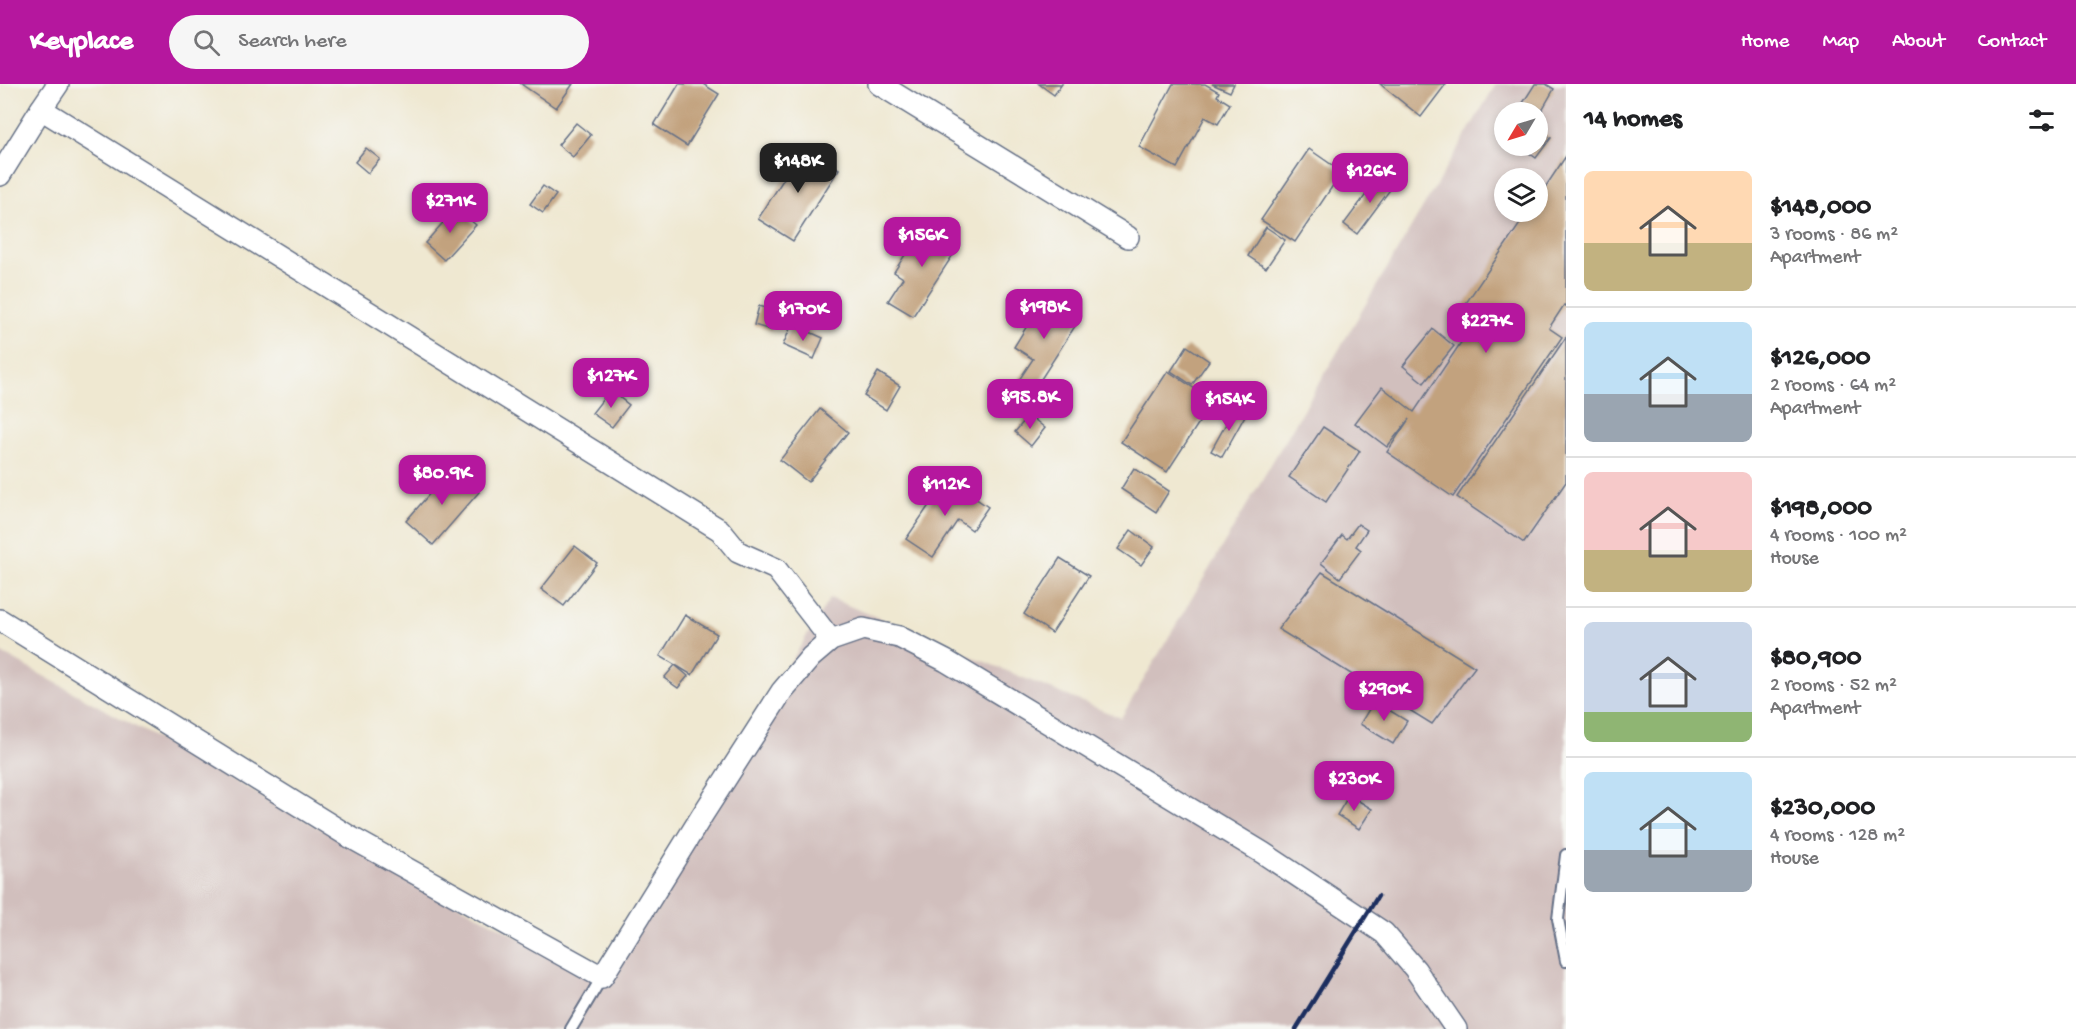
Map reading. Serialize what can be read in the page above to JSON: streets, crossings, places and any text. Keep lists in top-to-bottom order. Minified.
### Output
{"north":"bottom left","page":{"header":"Keyplace","search":"Search here","nav":["Home","Map","About","Contact"],"heading":"14 homes","price":["$148K","$126K","$271K","$156K","$198K","$170K","$227K","$127K","$95.8K","$154K","$80.9K","$112K","$290K","$230K"],"list":[{"name":"$148,000","note":"3 rooms · 86 m² · Apartment"},{"name":"$126,000","note":"2 rooms · 64 m² · Apartment"},{"name":"$198,000","note":"4 rooms · 100 m² · House"},{"name":"$80,900","note":"2 rooms · 52 m² · Apartment"},{"name":"$230,000","note":"4 rooms · 128 m² · House"}]}}
